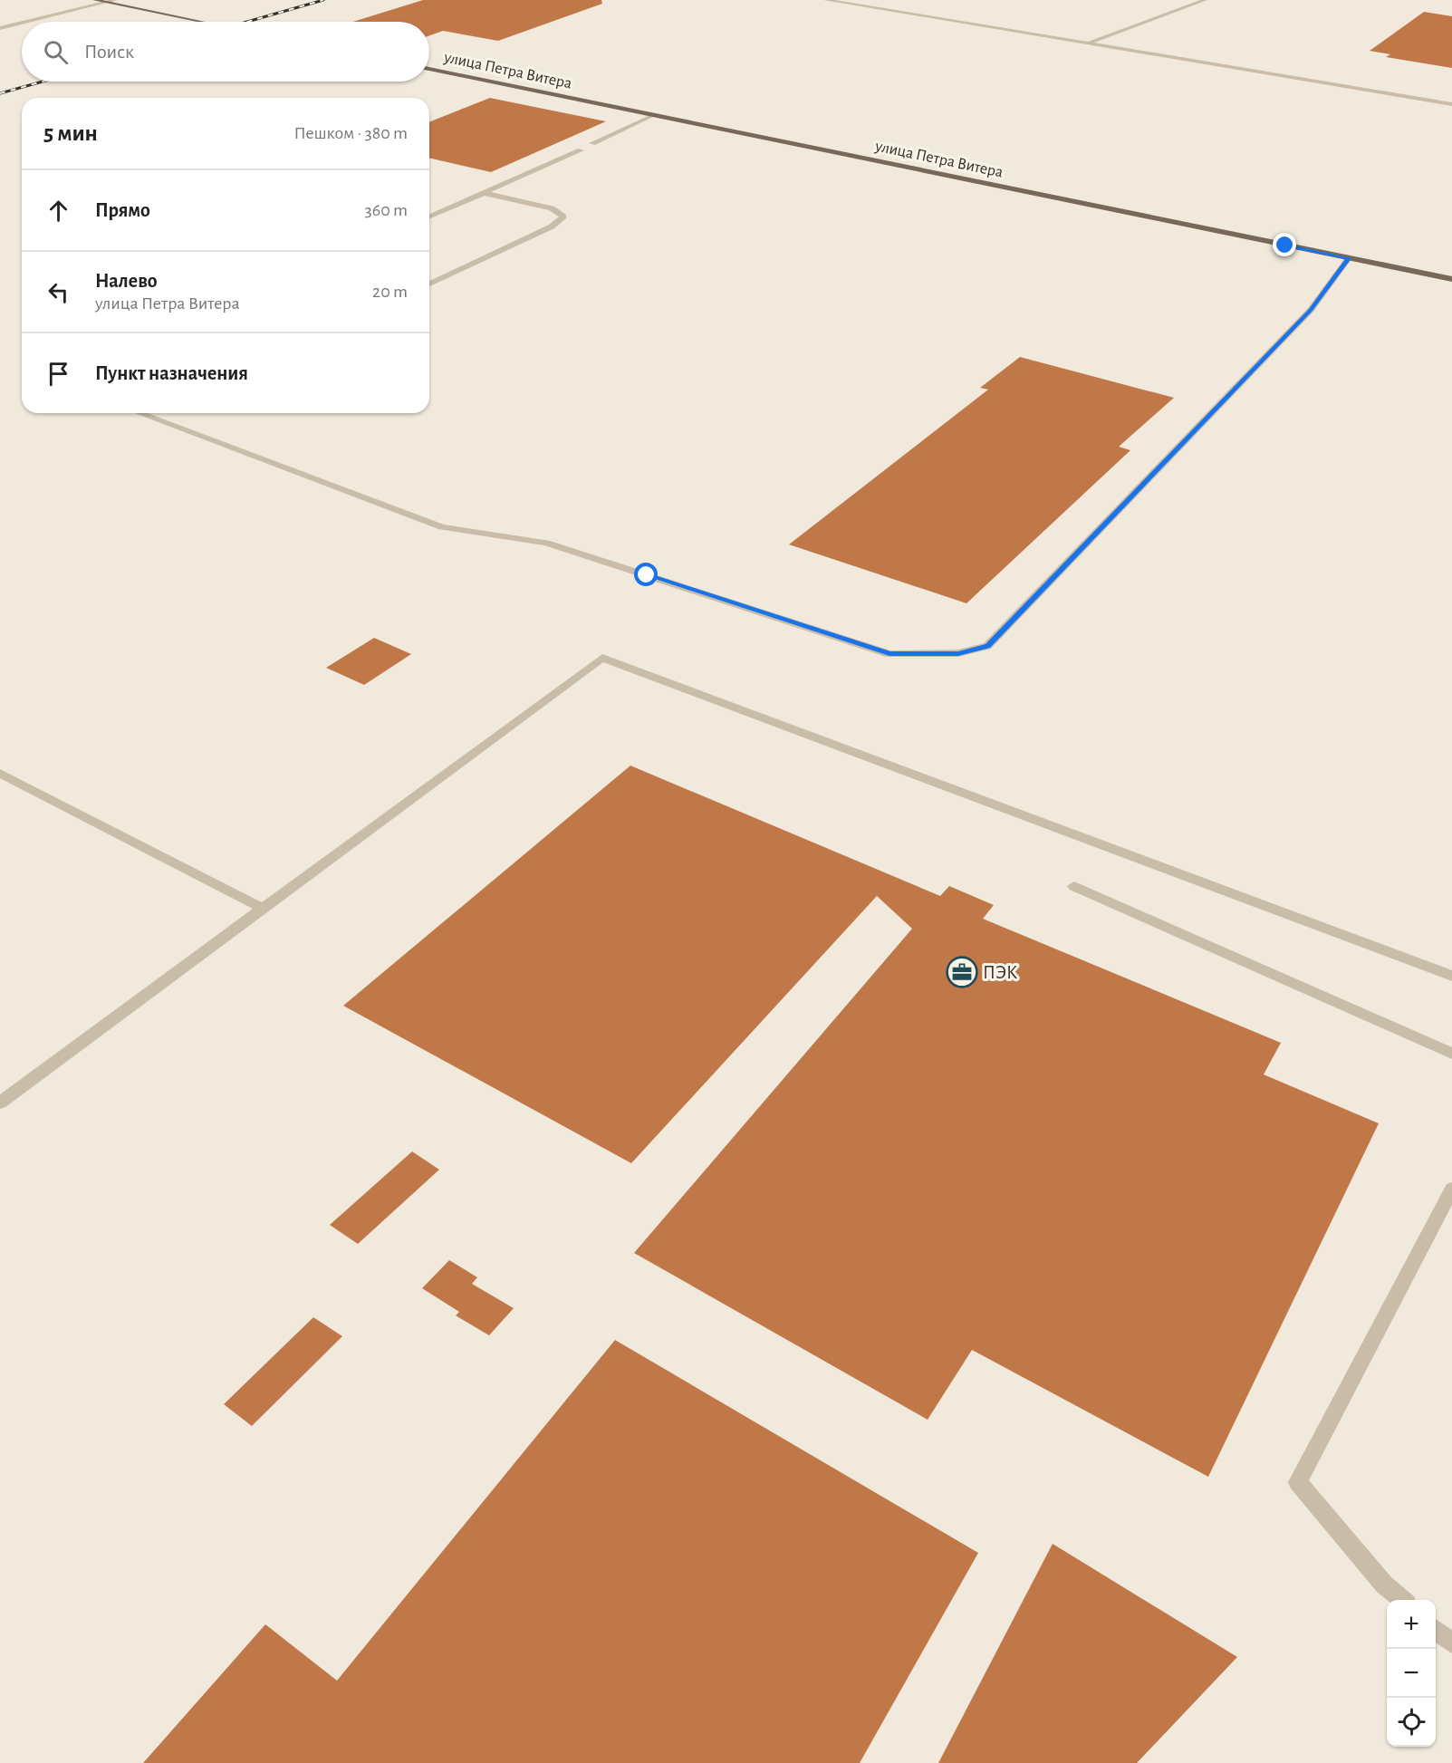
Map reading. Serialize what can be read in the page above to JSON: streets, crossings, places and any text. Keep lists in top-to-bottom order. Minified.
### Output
{"streets":{"main road":["улица Петра Витера"]},"places":{"office":["ПЭК"]},"page":{"search":"Поиск","heading":["5 мин","Пешком · 380 m"],"list":[["Прямо","360 m"],["Налево","улица Петра Витера","20 m"],"Пункт назначения"],"map_buttons":["+","−"]}}
